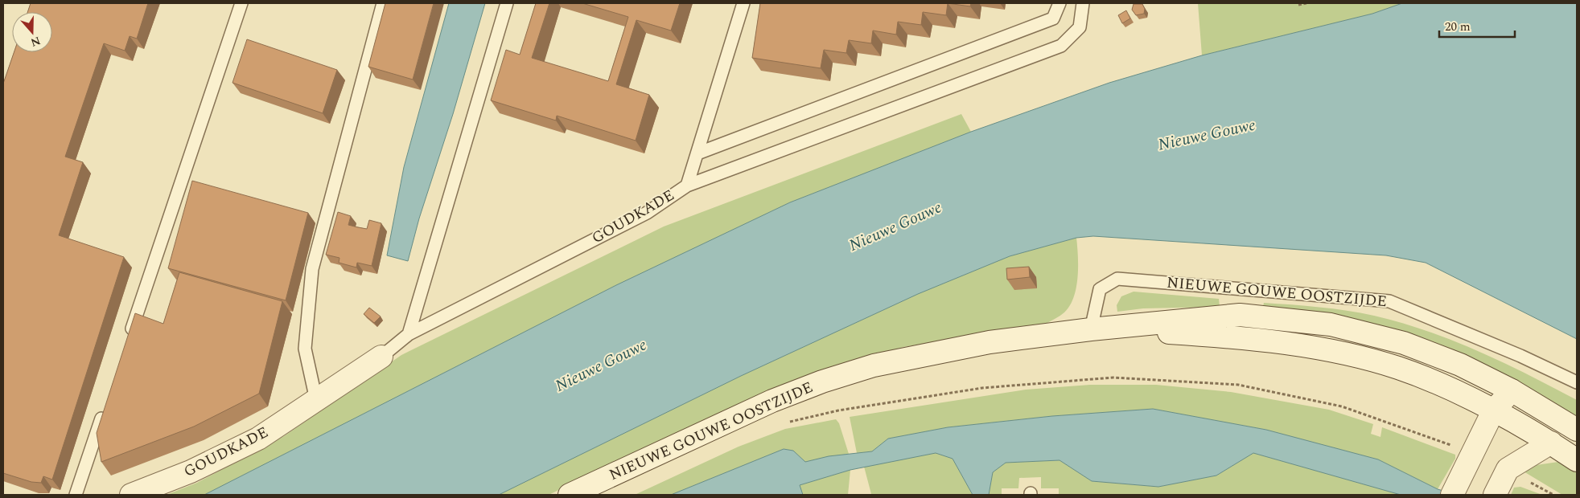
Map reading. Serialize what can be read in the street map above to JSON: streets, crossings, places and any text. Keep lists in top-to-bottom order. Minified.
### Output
{"streets":{"main road":["GOUDKADE","NIEUWE GOUWE OOSTZIJDE"]},"water":["Nieuwe Gouwe"],"scale_bar":"20 m","north":"bottom"}
